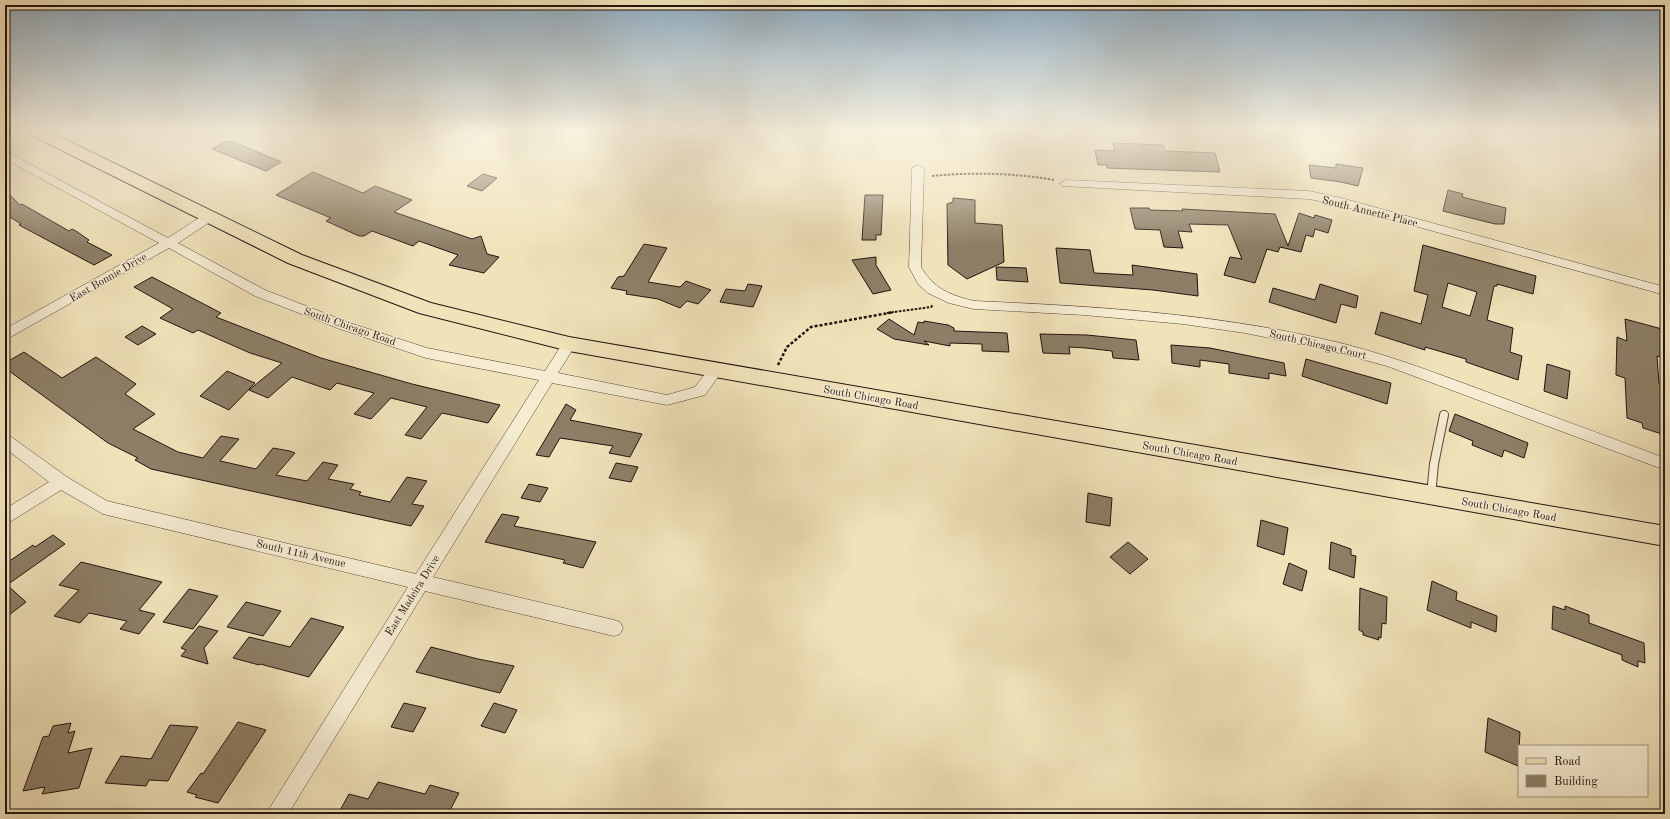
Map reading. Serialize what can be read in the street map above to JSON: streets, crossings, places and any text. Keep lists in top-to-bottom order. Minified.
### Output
{"streets":{"main road":["South Chicago Road"],"street":["South Annette Place","East Bonnie Drive","South Chicago Court","South 11th Avenue","East Madeira Drive"]},"crossings":[["East Bonnie Drive","South Chicago Road"],["South Chicago Road","East Madeira Drive"],["South 11th Avenue","East Madeira Drive"]],"legend":["Road","Building"]}
